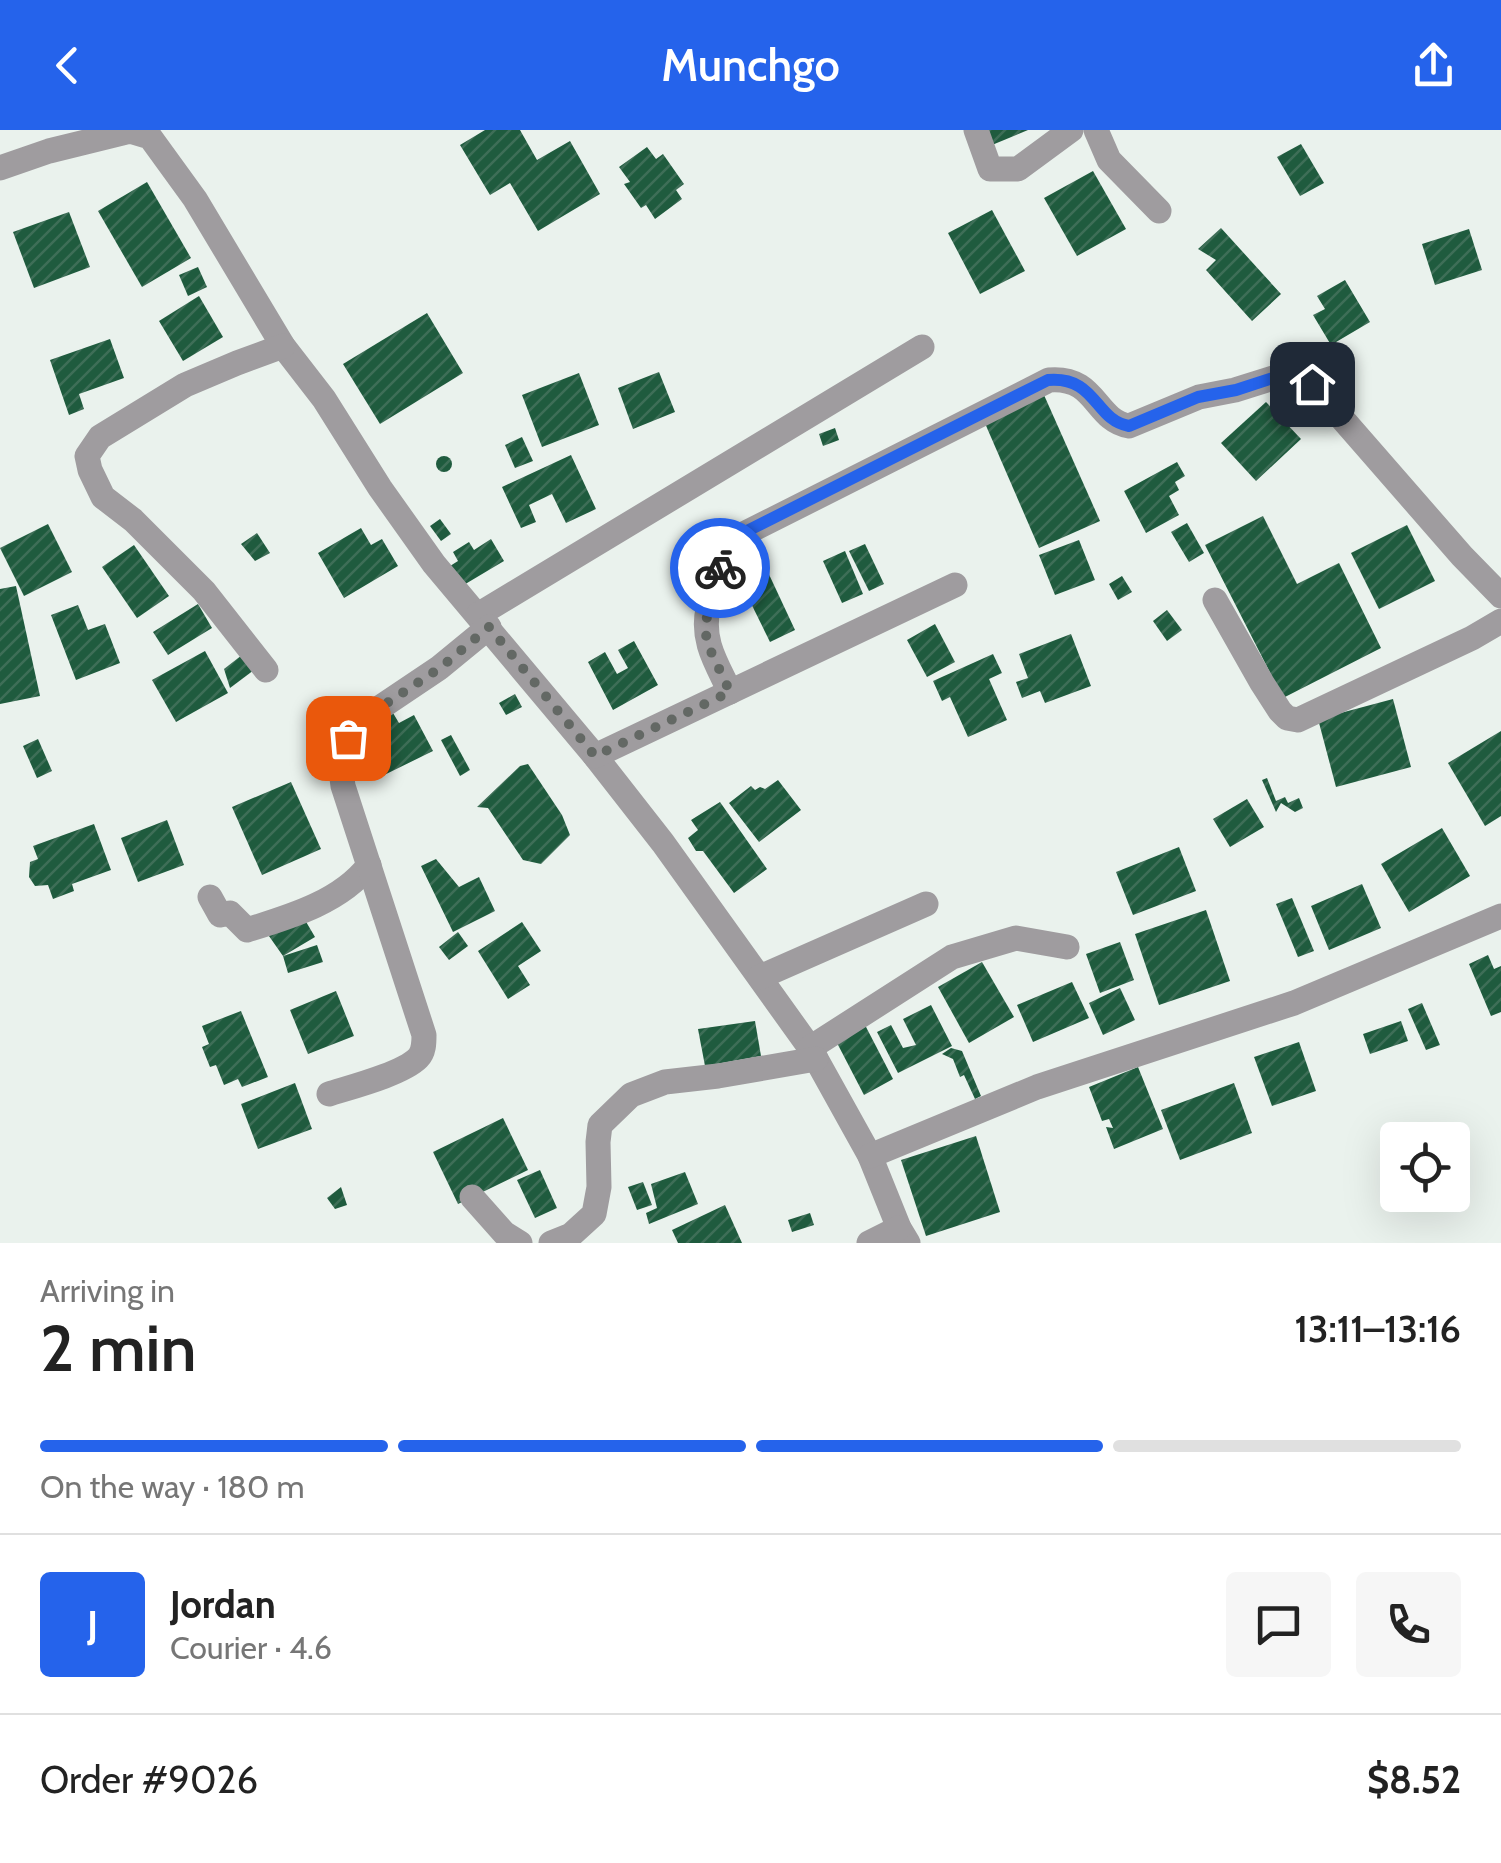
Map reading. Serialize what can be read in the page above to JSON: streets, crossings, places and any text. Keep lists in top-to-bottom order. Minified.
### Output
{"page":{"header":"Munchgo","heading":["2 min","Arriving in","13:11–13:16"],"panel":["Jordan","Courier · 4.6","Order #9026","$8.52"],"bar":"On the way · 180 m","round":"J"}}
